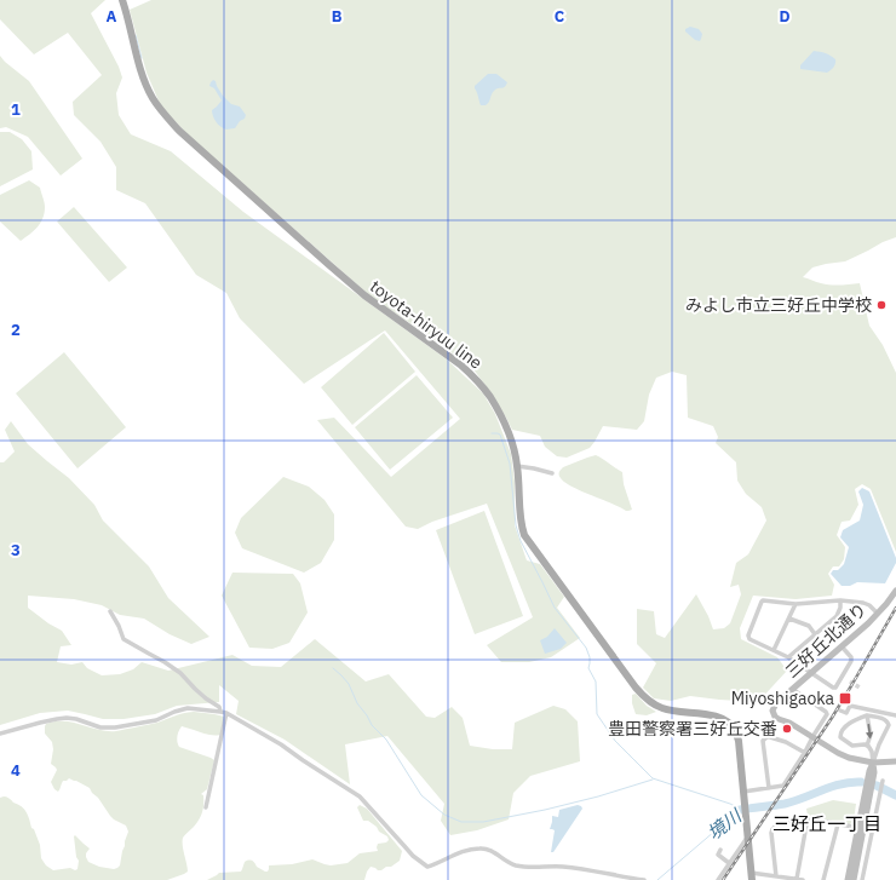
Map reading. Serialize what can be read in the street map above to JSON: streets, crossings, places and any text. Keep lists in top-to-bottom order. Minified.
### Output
{"streets":{"main road":["toyota-hiryuu line"],"street":["三好丘北通り"]},"districts":["三好丘一丁目"],"water":["境川"],"places":{"other":["みよし市立三好丘中学校","豊田警察署三好丘交番"],"transit":["Miyoshigaoka"]},"grid":{"columns":["A","B","C","D"],"rows":["1","2","3","4"]}}
